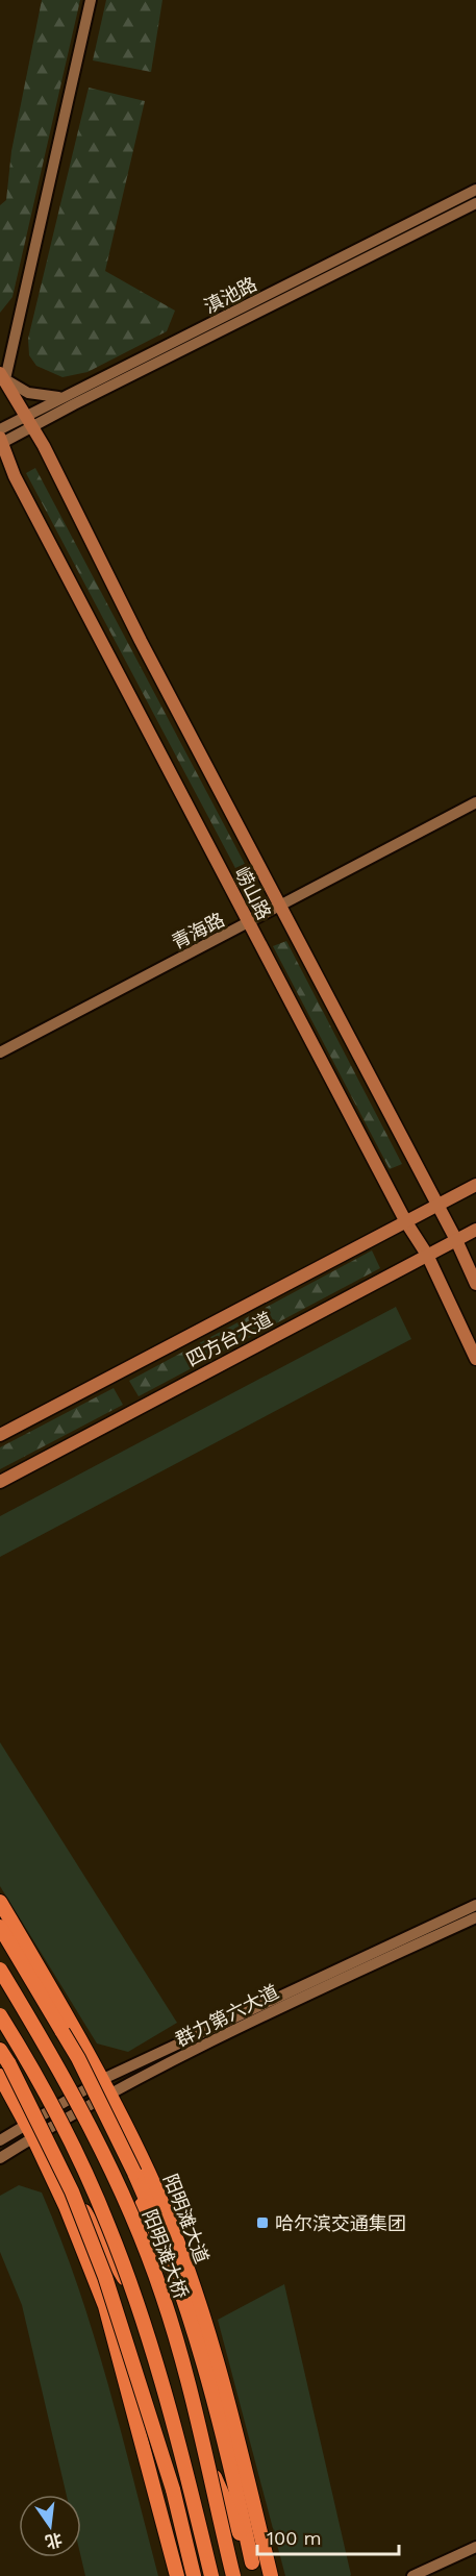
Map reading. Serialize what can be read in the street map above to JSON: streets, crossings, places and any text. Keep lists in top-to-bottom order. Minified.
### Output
{"streets":{"highway":["阳明滩大道","阳明滩大桥"],"main road":["崂山路","四方台大道"],"street":["滇池路","青海路","群力第六大道"]},"crossings":[["滇池路","崂山路"],["崂山路","青海路"],["崂山路","四方台大道"],["群力第六大道","阳明滩大道"]],"places":{"transit":["哈尔滨交通集团"]},"scale_bar":"100 m","north":"bottom"}
